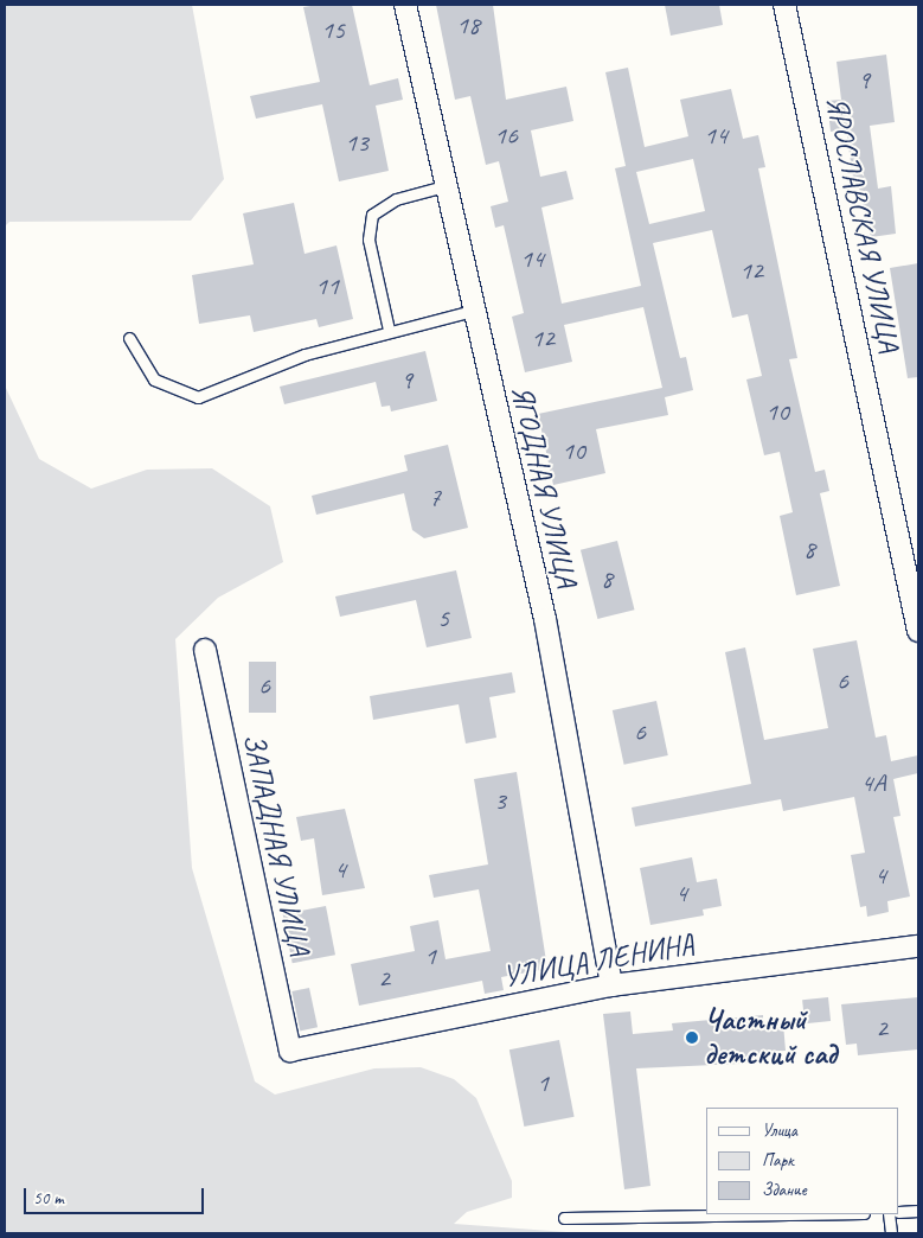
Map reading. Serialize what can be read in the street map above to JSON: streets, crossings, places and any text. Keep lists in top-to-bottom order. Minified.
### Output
{"streets":{"street":["ЯРОСЛАВСКАЯ УЛИЦА","ЯГОДНАЯ УЛИЦА","ЗАПАДНАЯ УЛИЦА","УЛИЦА ЛЕНИНА"]},"crossings":[["ЯГОДНАЯ УЛИЦА","УЛИЦА ЛЕНИНА"],["ЗАПАДНАЯ УЛИЦА","УЛИЦА ЛЕНИНА"]],"places":["Частный детский сад"],"house_numbers":["18","15","9","16","14","13","14","12","11","12","9","10","10","7","8","8","5","6","6","6","4А","3","4","4","4","1","2","2","1"],"legend":["Улица","Парк","Здание"],"scale_bar":"50 m"}
